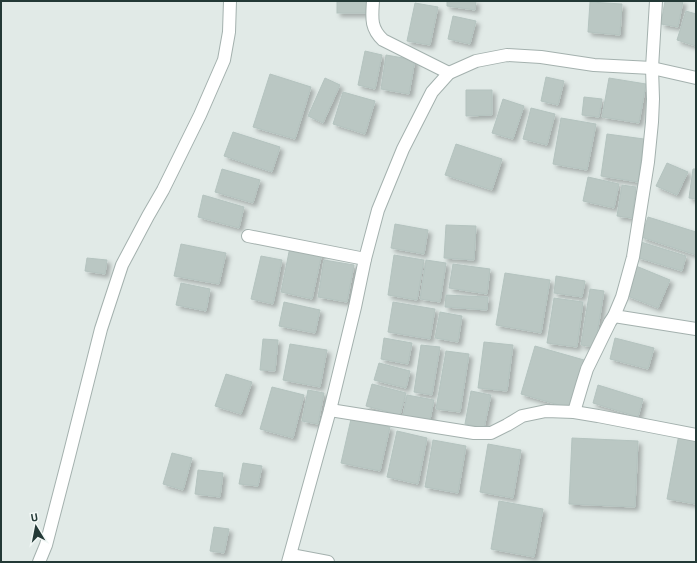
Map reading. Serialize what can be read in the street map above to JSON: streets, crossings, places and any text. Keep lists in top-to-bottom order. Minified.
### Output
{"north":"top"}
